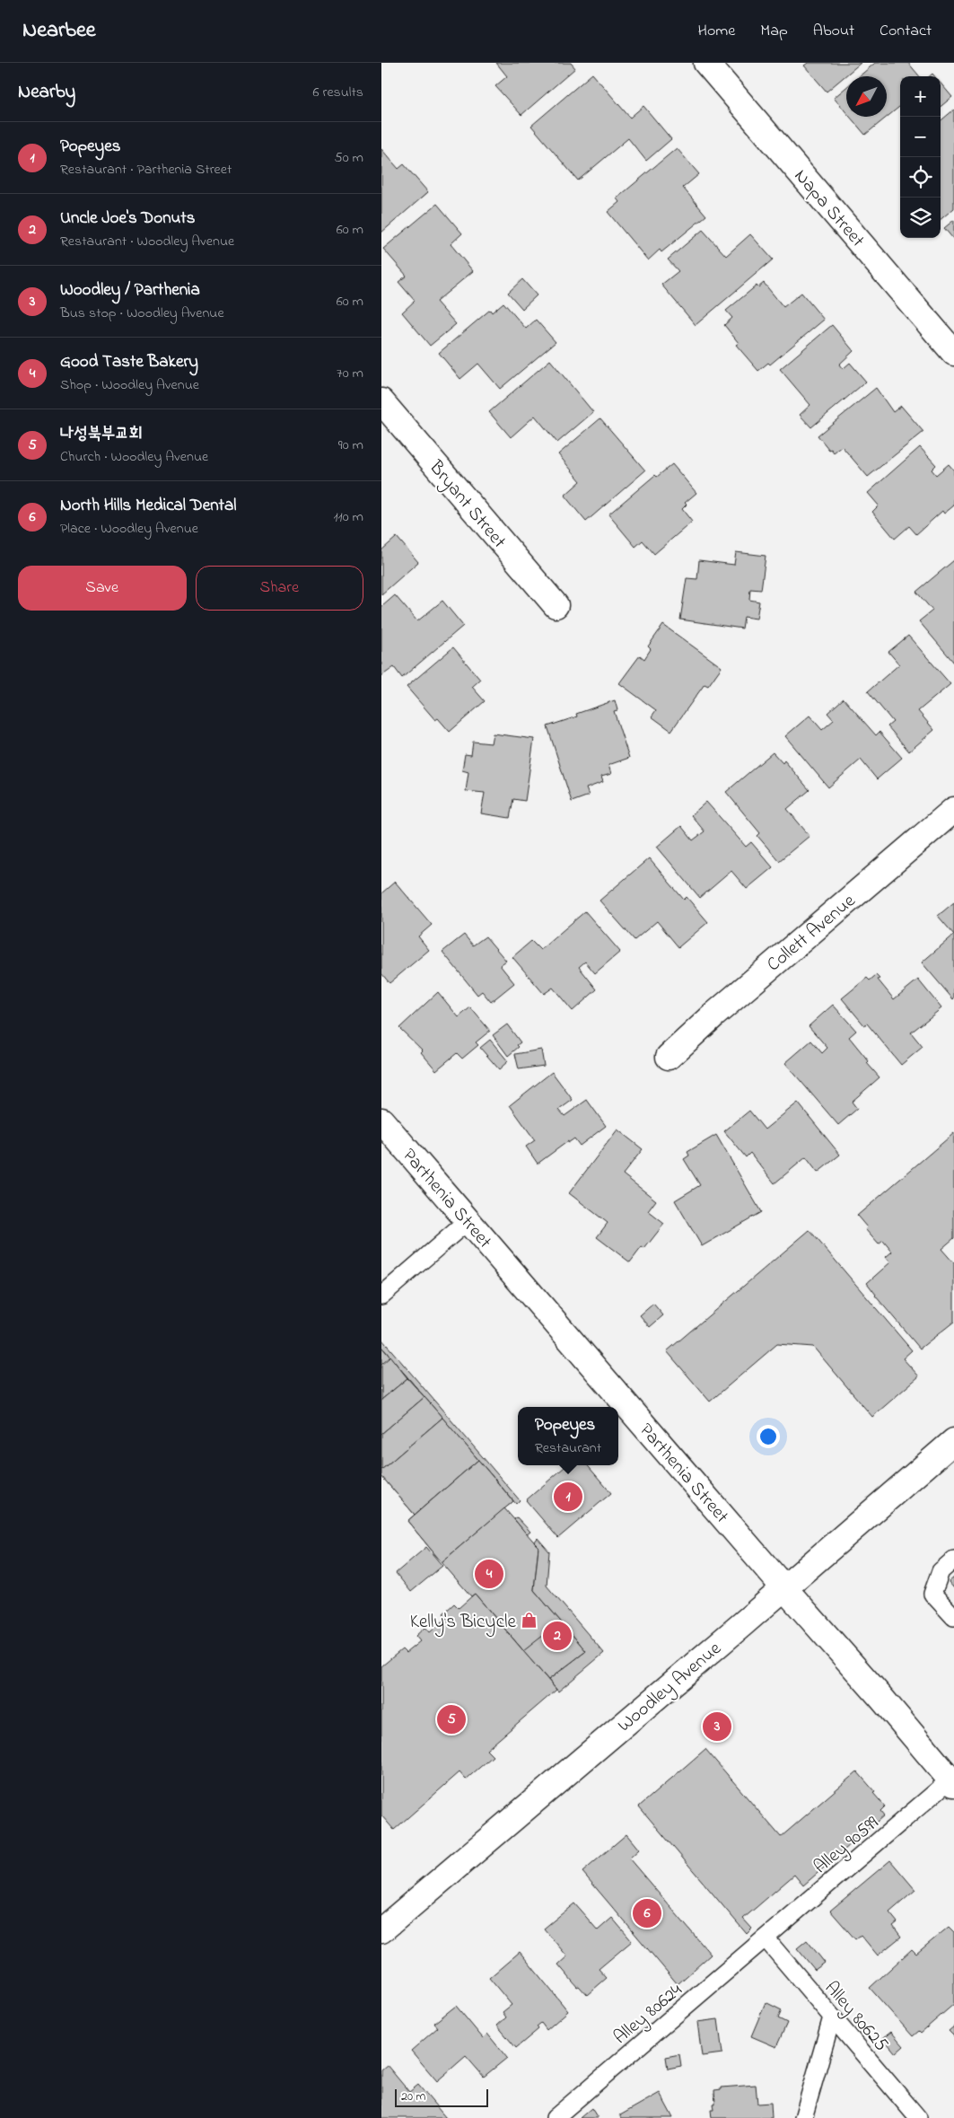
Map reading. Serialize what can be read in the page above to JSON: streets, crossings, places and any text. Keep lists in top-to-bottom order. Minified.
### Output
{"streets":{"main road":["Napa Street","Bryant Street","Collett Avenue","Parthenia Street","Woodley Avenue"],"lane":["Alley 90599","Alley 80624","Alley 80625"]},"crossings":[["Parthenia Street","Woodley Avenue"],["Parthenia Street","Alley 90599"],["Alley 90599","Alley 80624"],["Alley 90599","Alley 80625"],["Alley 80624","Alley 80625"]],"places":{"shop":["Kelly's Bicycle"]},"scale_bar":"20 m","north":"bottom left","page":{"header":"Nearbee","nav":["Home","Map","About","Contact"],"heading":["Nearby","6 results"],"map_buttons":["+","−"],"list":[{"mark":"1","name":"Popeyes","note":"Restaurant · Parthenia Street","value":"50 m"},{"mark":"2","name":"Uncle Joe's Donuts","note":"Restaurant · Woodley Avenue","value":"60 m"},{"mark":"3","name":"Woodley / Parthenia","note":"Bus stop · Woodley Avenue","value":"60 m"},{"mark":"4","name":"Good Taste Bakery","note":"Shop · Woodley Avenue","value":"70 m"},{"mark":"5","name":"나성북부교회","note":"Church · Woodley Avenue","value":"90 m"},{"mark":"6","name":"North Hills Medical Dental","note":"Place · Woodley Avenue","value":"110 m"}],"buttons":["Save","Share"],"popup":["Popeyes","Restaurant"],"pins":["1","4","2","5","3","6"],"scale":"20 m"}}
